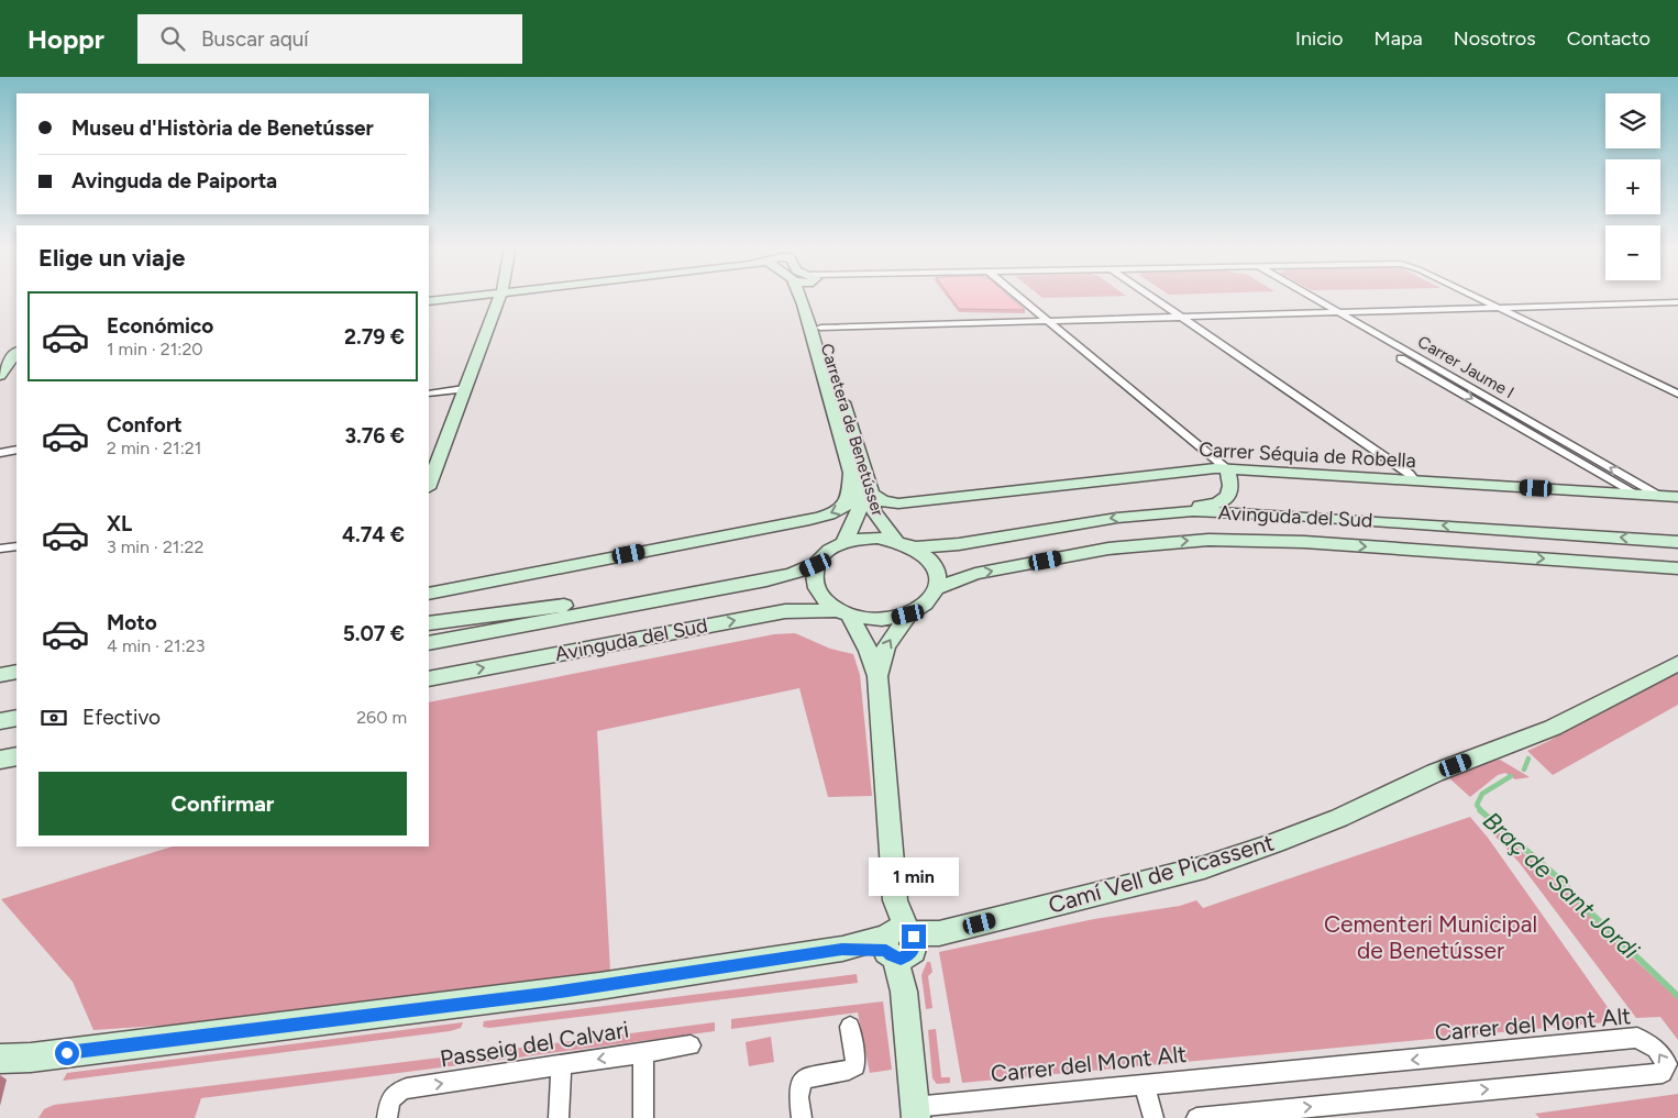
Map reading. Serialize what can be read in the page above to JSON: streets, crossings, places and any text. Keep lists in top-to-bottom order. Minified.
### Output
{"streets":{"street":["Carrer Jaume I","Carretera de Benetússer","Carrer Séquia de Robella","Avinguda del Sud","Camí Vell de Picassent","Carrer del Mont Alt","Passeig del Calvari"]},"crossings":[["Carrer Jaume I","Carrer Séquia de Robella"],["Carretera de Benetússer","Carrer Séquia de Robella"],["Carretera de Benetússer","Avinguda del Sud"]],"water":["Braç de Sant Jordi"],"parks":["Cementeri Municipal de Benetússer"],"page":{"header":"Hoppr","search":"Buscar aquí","nav":["Inicio","Mapa","Nosotros","Contacto"],"map_buttons":["+","−"],"banner":["Museu d'Història de Benetússer","Avinguda de Paiporta"],"heading":"Elige un viaje","list":[{"name":"Económico","note":"1 min · 21:20","value":"2.79 €"},{"name":"Confort","note":"2 min · 21:21","value":"3.76 €"},{"name":"XL","note":"3 min · 21:22","value":"4.74 €"},{"name":"Moto","note":"4 min · 21:23","value":"5.07 €"}],"pay":["Efectivo","260 m"],"buttons":"Confirmar","bubble":"1 min"}}
